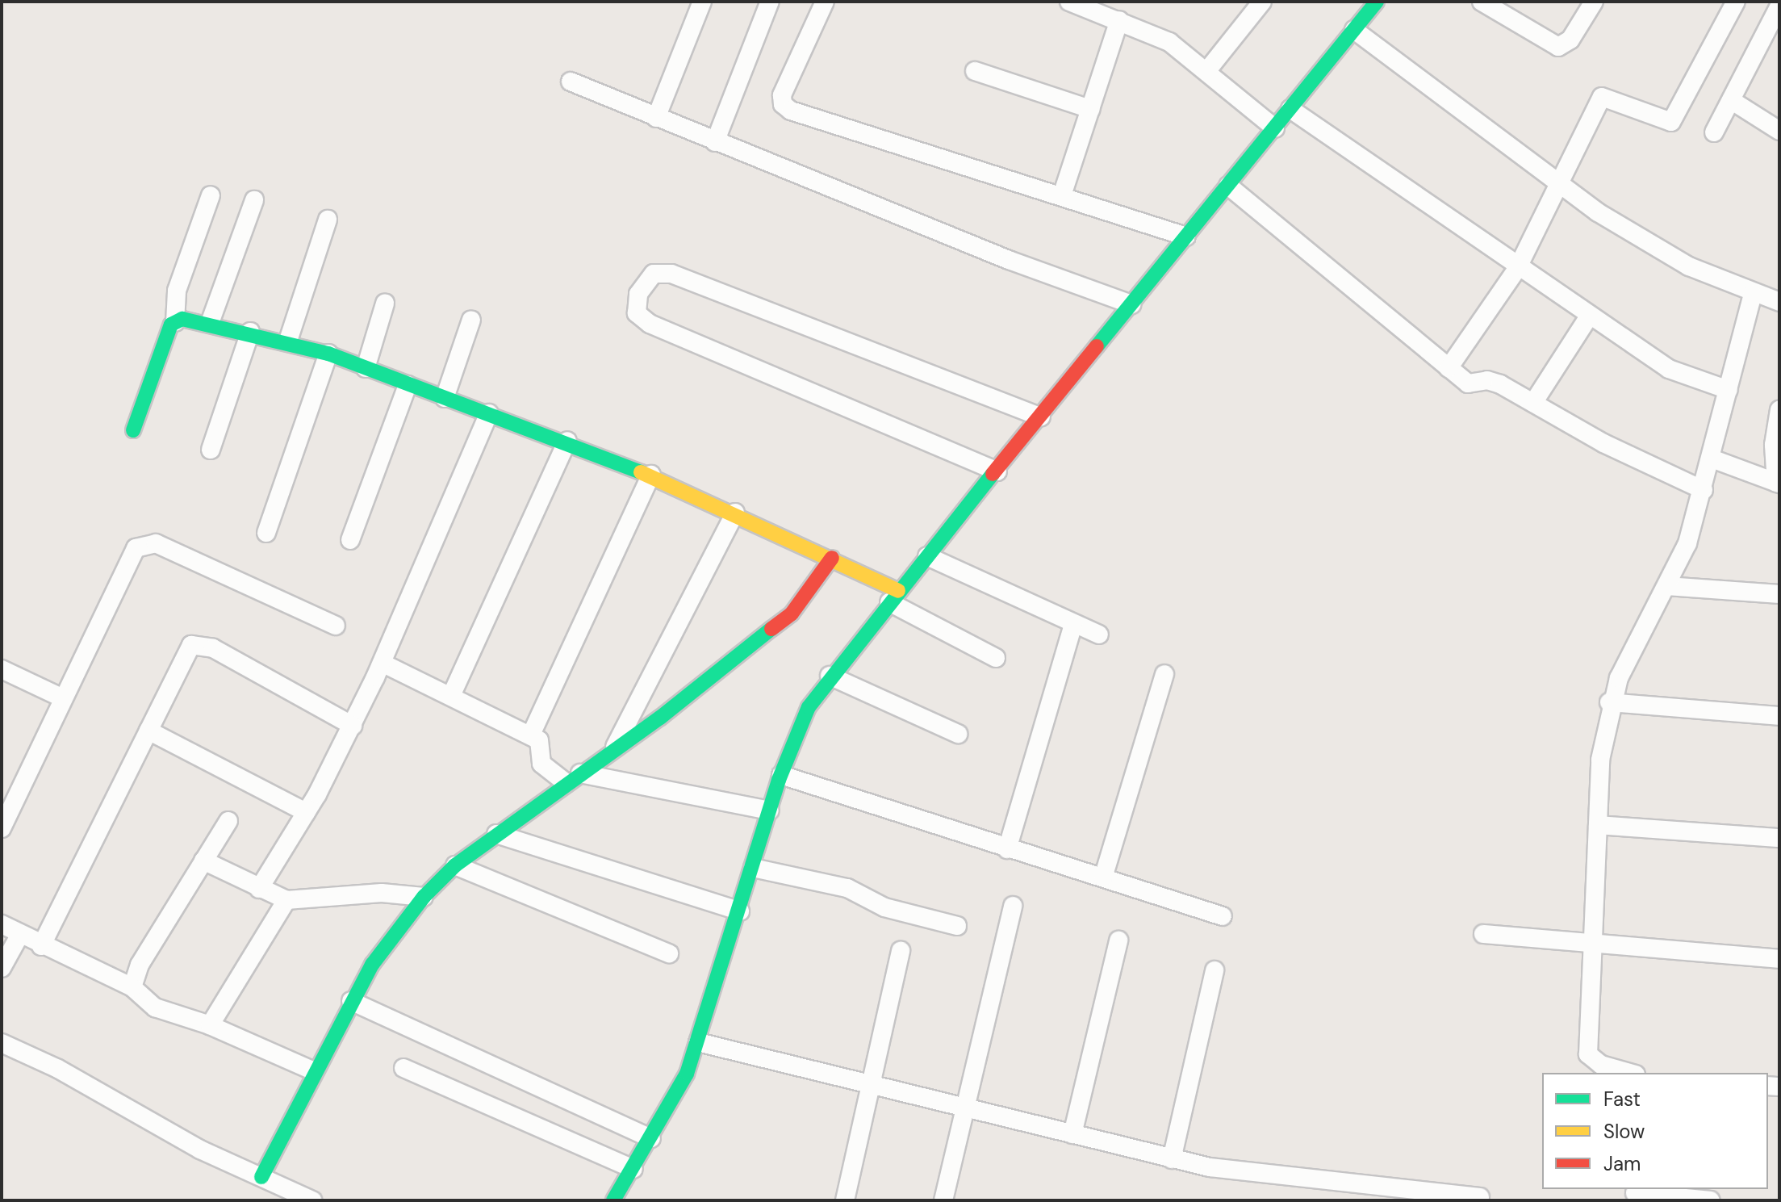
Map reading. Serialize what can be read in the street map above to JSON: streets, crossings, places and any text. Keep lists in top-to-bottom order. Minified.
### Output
{"legend":["Fast","Slow","Jam"]}
